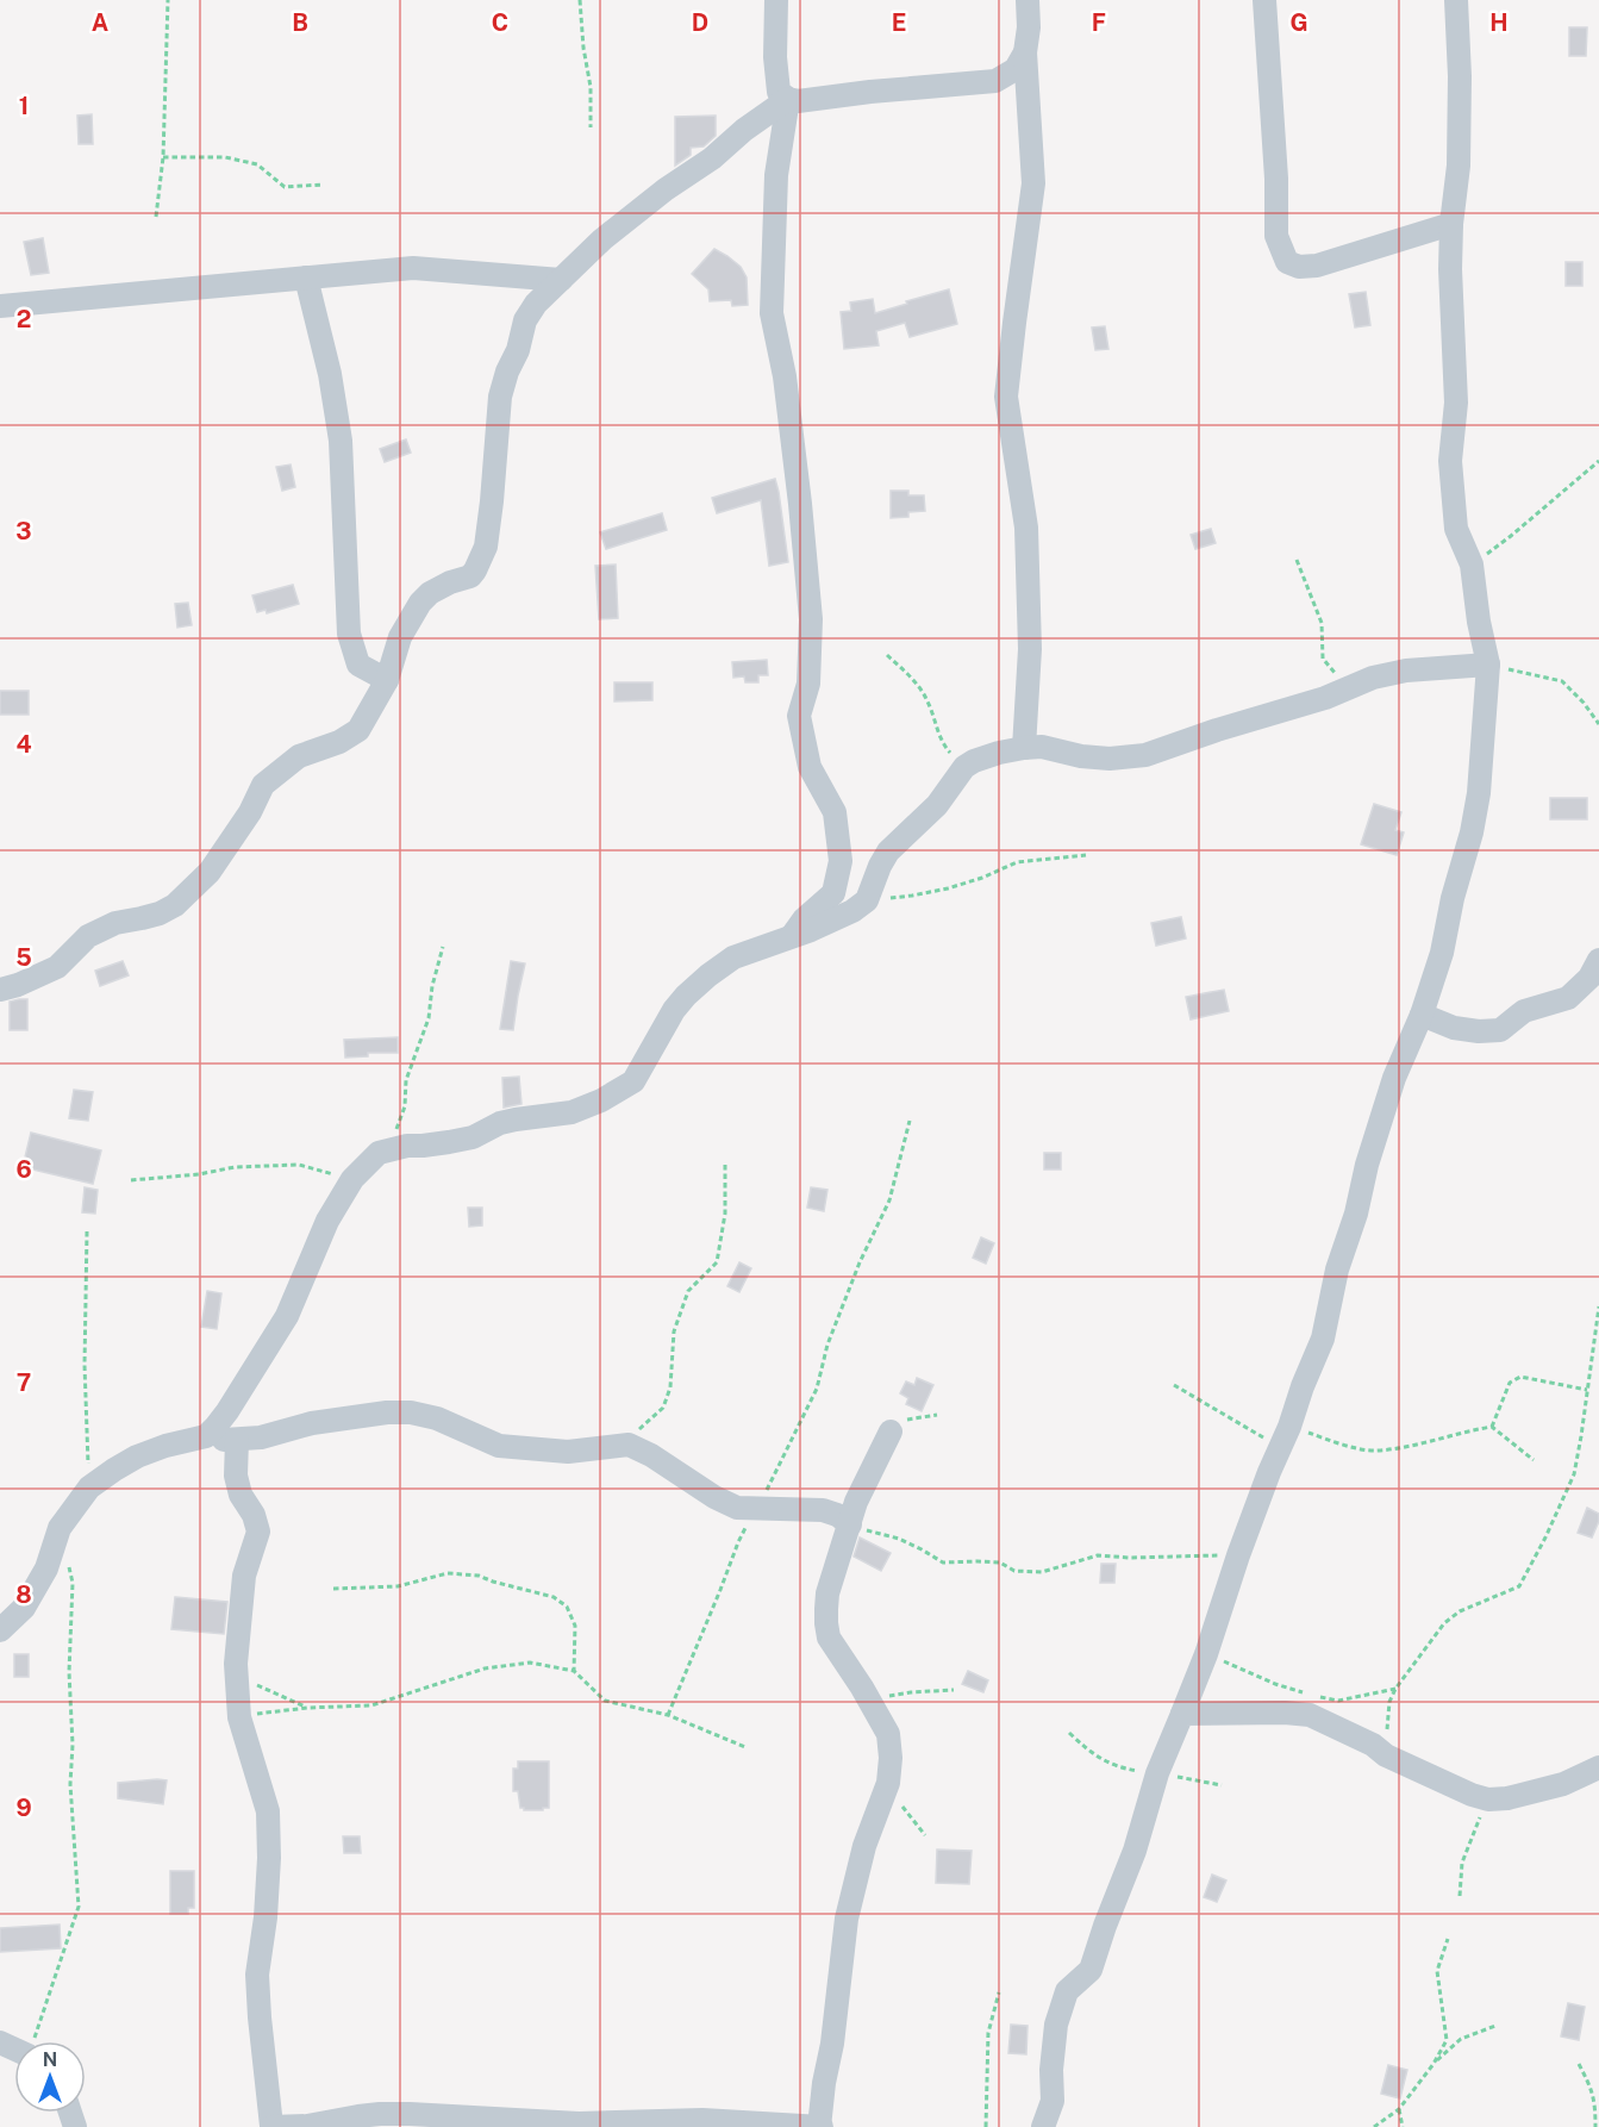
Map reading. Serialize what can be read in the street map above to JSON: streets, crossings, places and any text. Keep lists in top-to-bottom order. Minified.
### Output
{"north":"top","grid":{"columns":["A","B","C","D","E","F","G","H"],"rows":["1","2","3","4","5","6","7","8","9"]}}
